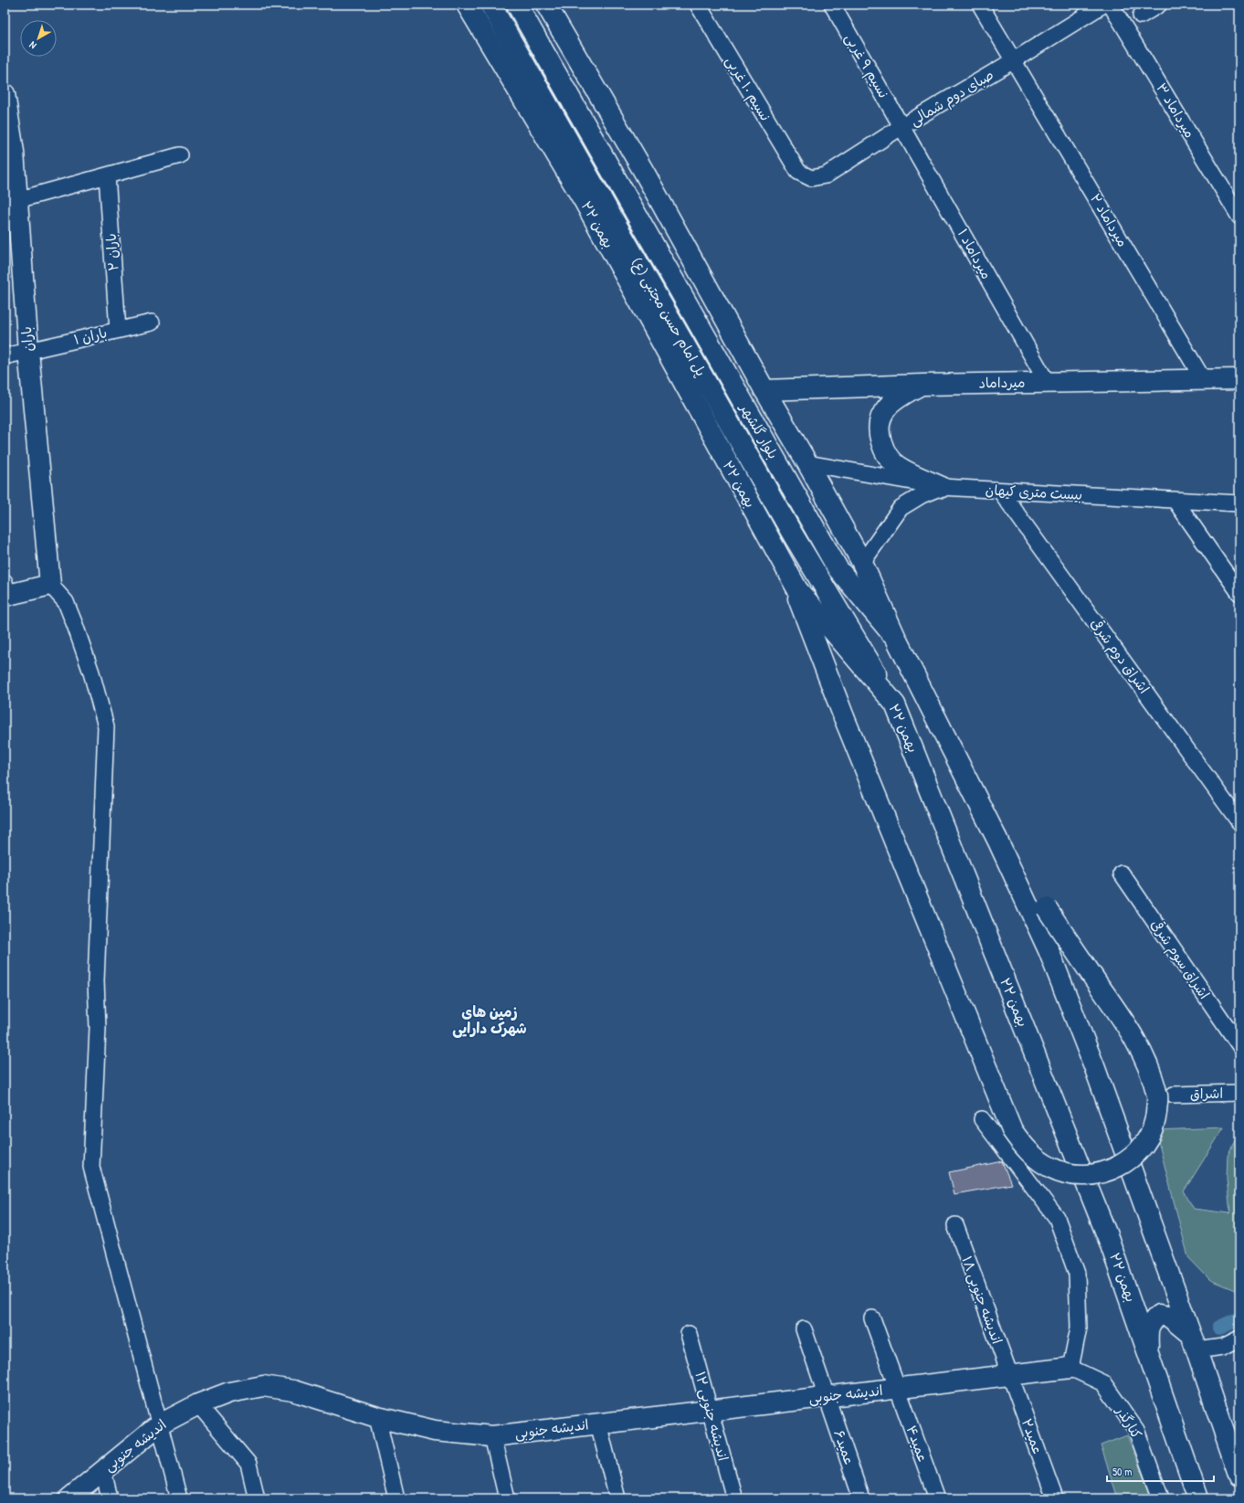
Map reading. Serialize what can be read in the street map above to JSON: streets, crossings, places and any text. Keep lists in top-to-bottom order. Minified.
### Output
{"streets":{"main road":["۲۲ بهمن","پل امام حسن مجتبی (ع)","باران","میرداماد","بلوار گلشهر","اندیشه جنوبی"],"street":["نسیم ۹ غربی","نسیم ۱۰ غربی","صبای دوم شمالی","میرداماد ۳","میرداماد ۲","باران ۲","میرداماد ۱","باران ۱","بیست متری کیهان","اشراق دوم شرقی","اشراق سوم شرقی","اشراق","اندیشه جنوبی ۱۸","اندیشه جنوبی ۱۲","کنارگذر","عمید۲","عمید۴","عمید۶"]},"crossings":[["نسیم ۹ غربی","صبای دوم شمالی"],["نسیم ۹ غربی","میرداماد ۱"],["نسیم ۱۰ غربی","صبای دوم شمالی"],["صبای دوم شمالی","میرداماد ۲"],["صبای دوم شمالی","میرداماد ۱"],["میرداماد ۲","میرداماد"],["۲۲ بهمن","پل امام حسن مجتبی (ع)"],["باران ۲","باران ۱"],["میرداماد ۱","میرداماد"],["باران ۱","باران"],["بیست متری کیهان","اشراق دوم شرقی"],["اندیشه جنوبی ۱۸","اندیشه جنوبی"],["اندیشه جنوبی ۱۸","عمید۲"],["اندیشه جنوبی","اندیشه جنوبی ۱۲"],["اندیشه جنوبی","کنارگذر"],["اندیشه جنوبی","عمید۲"],["اندیشه جنوبی","عمید۴"],["اندیشه جنوبی","عمید۶"]],"districts":["زمین های شهرک دارایی"],"scale_bar":"50 m","north":"bottom left"}
